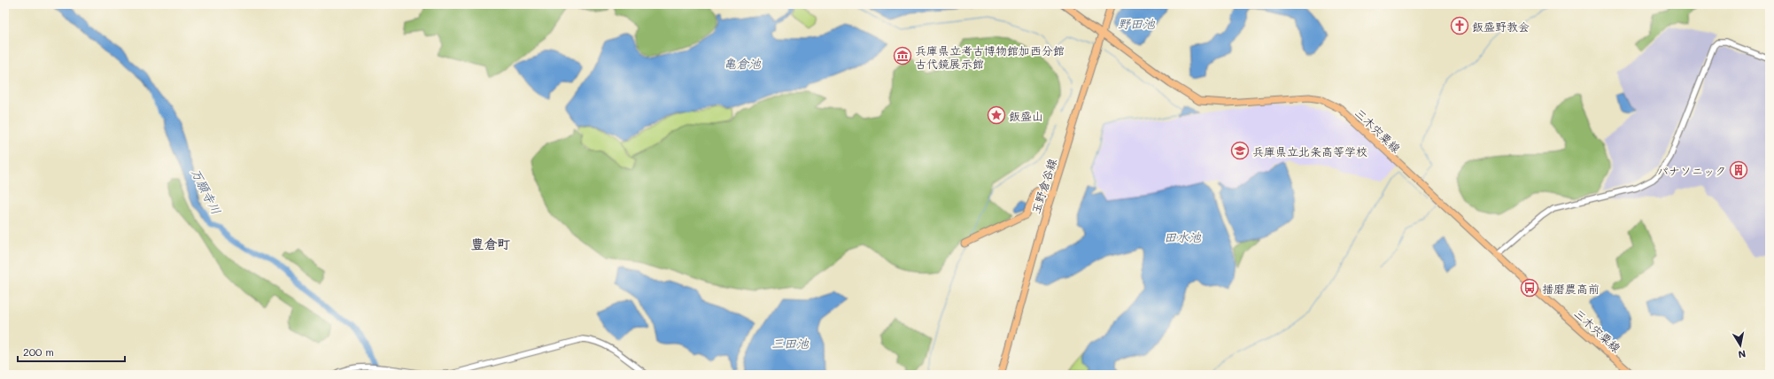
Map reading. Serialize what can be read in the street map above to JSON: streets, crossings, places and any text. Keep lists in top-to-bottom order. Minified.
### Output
{"streets":{"main road":["三木宍粟線","玉野倉谷線"]},"crossings":[["三木宍粟線","玉野倉谷線"]],"districts":["豊倉町"],"water":["野田池","亀倉池","万願寺川","田水池","三田池"],"places":{"church":["飯盛野教会"],"museum":["兵庫県立考古博物館加西分館 古代鏡展示館"],"place":["飯盛山"],"school or university":["兵庫県立北条高等学校"],"building":["パナソニック"],"bus stop":["播磨農高前"]},"scale_bar":"200 m","north":"bottom"}
